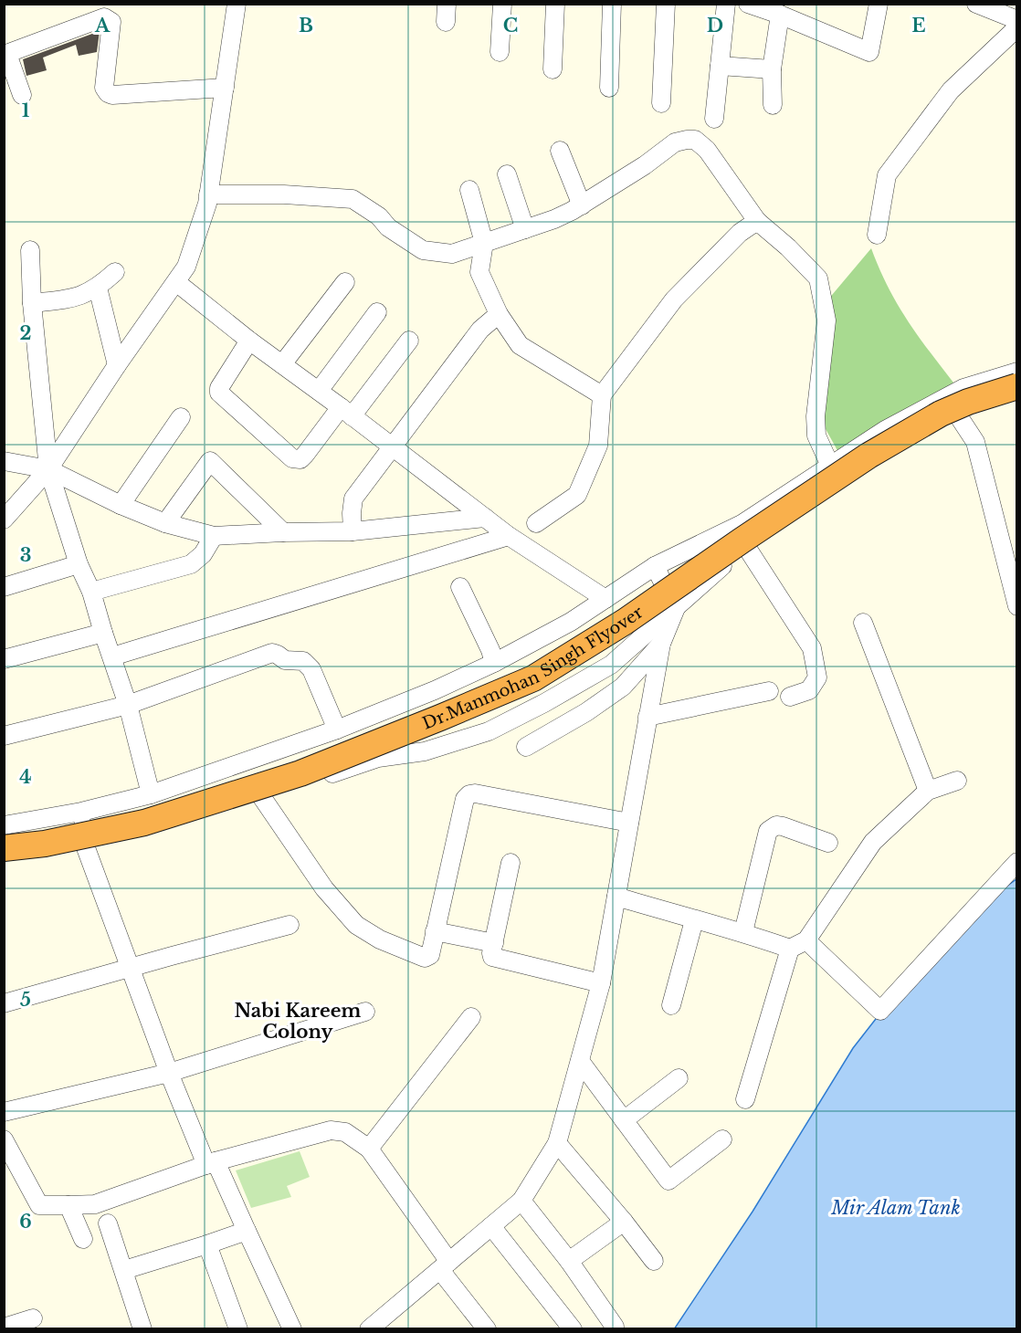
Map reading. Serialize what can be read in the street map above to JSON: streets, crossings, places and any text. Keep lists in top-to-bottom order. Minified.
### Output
{"streets":{"highway":["Dr.Manmohan Singh Flyover"]},"districts":["Nabi Kareem Colony"],"water":["Mir Alam Tank"],"grid":{"columns":["A","B","C","D","E"],"rows":["1","2","3","4","5","6"]}}
